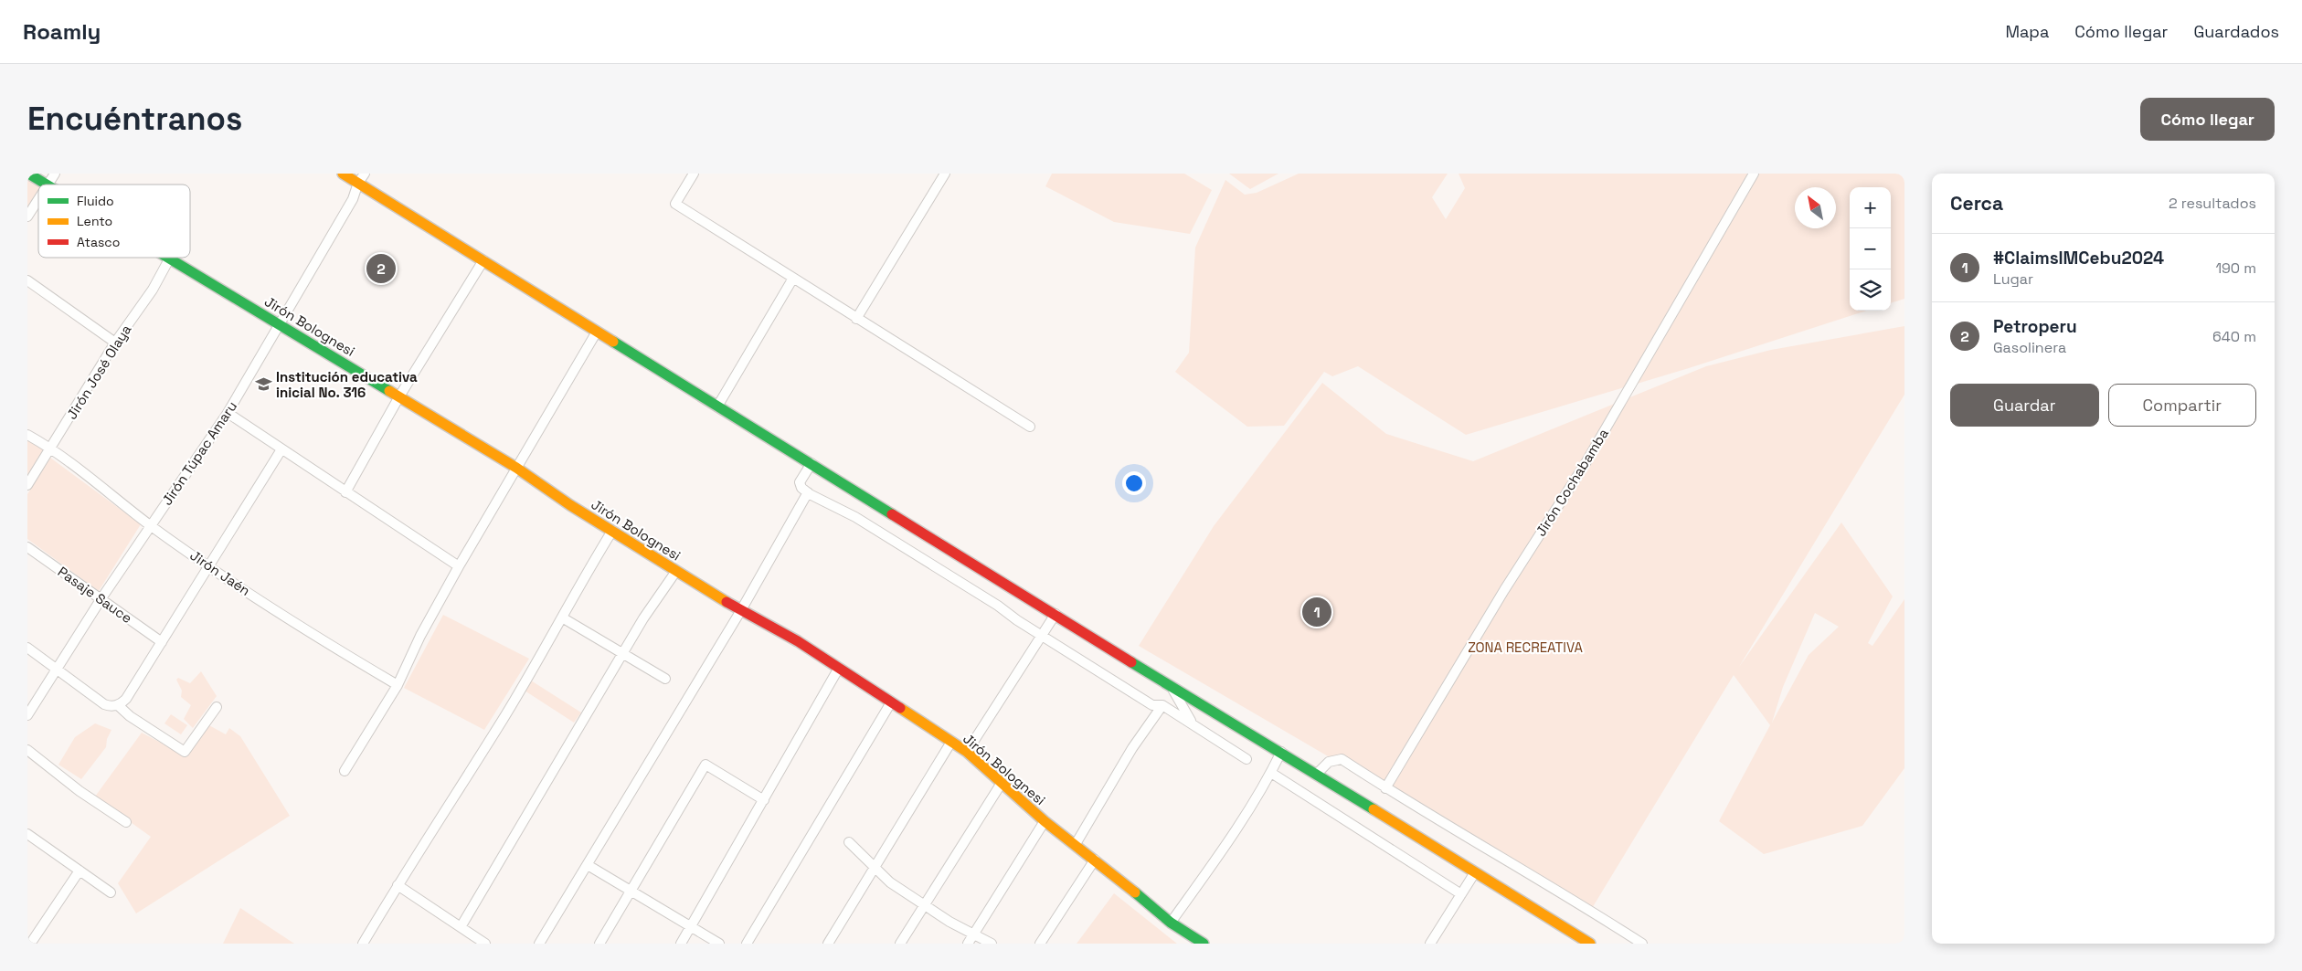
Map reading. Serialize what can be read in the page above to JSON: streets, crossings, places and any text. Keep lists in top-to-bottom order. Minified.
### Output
{"streets":{"main road":["Jirón Bolognesi"],"street":["Jirón José Olaya","Jirón Túpac Amaru","Jirón Cochabamba","Jirón Jaén","Pasaje Sauce"]},"crossings":[["Jirón Bolognesi","Jirón José Olaya"],["Jirón Bolognesi","Jirón Túpac Amaru"],["Jirón José Olaya","Jirón Jaén"],["Jirón Túpac Amaru","Jirón Jaén"],["Jirón Túpac Amaru","Pasaje Sauce"]],"parks":["ZONA RECREATIVA"],"places":{"school or university":["Institución educativa inicial No. 316"]},"legend":["Fluido","Lento","Atasco"],"north":"top left","page":{"header":"Roamly","nav":["Mapa","Cómo llegar","Guardados"],"buttons":["Cómo llegar",["Guardar","Compartir"]],"title":"Encuéntranos","heading":["Cerca","2 resultados"],"map_buttons":["+","−"],"list":[{"mark":"1","name":"#ClaimsIMCebu2024","note":"Lugar","value":"190 m"},{"mark":"2","name":"Petroperu","note":"Gasolinera","value":"640 m"}],"pins":["2","1"]}}
